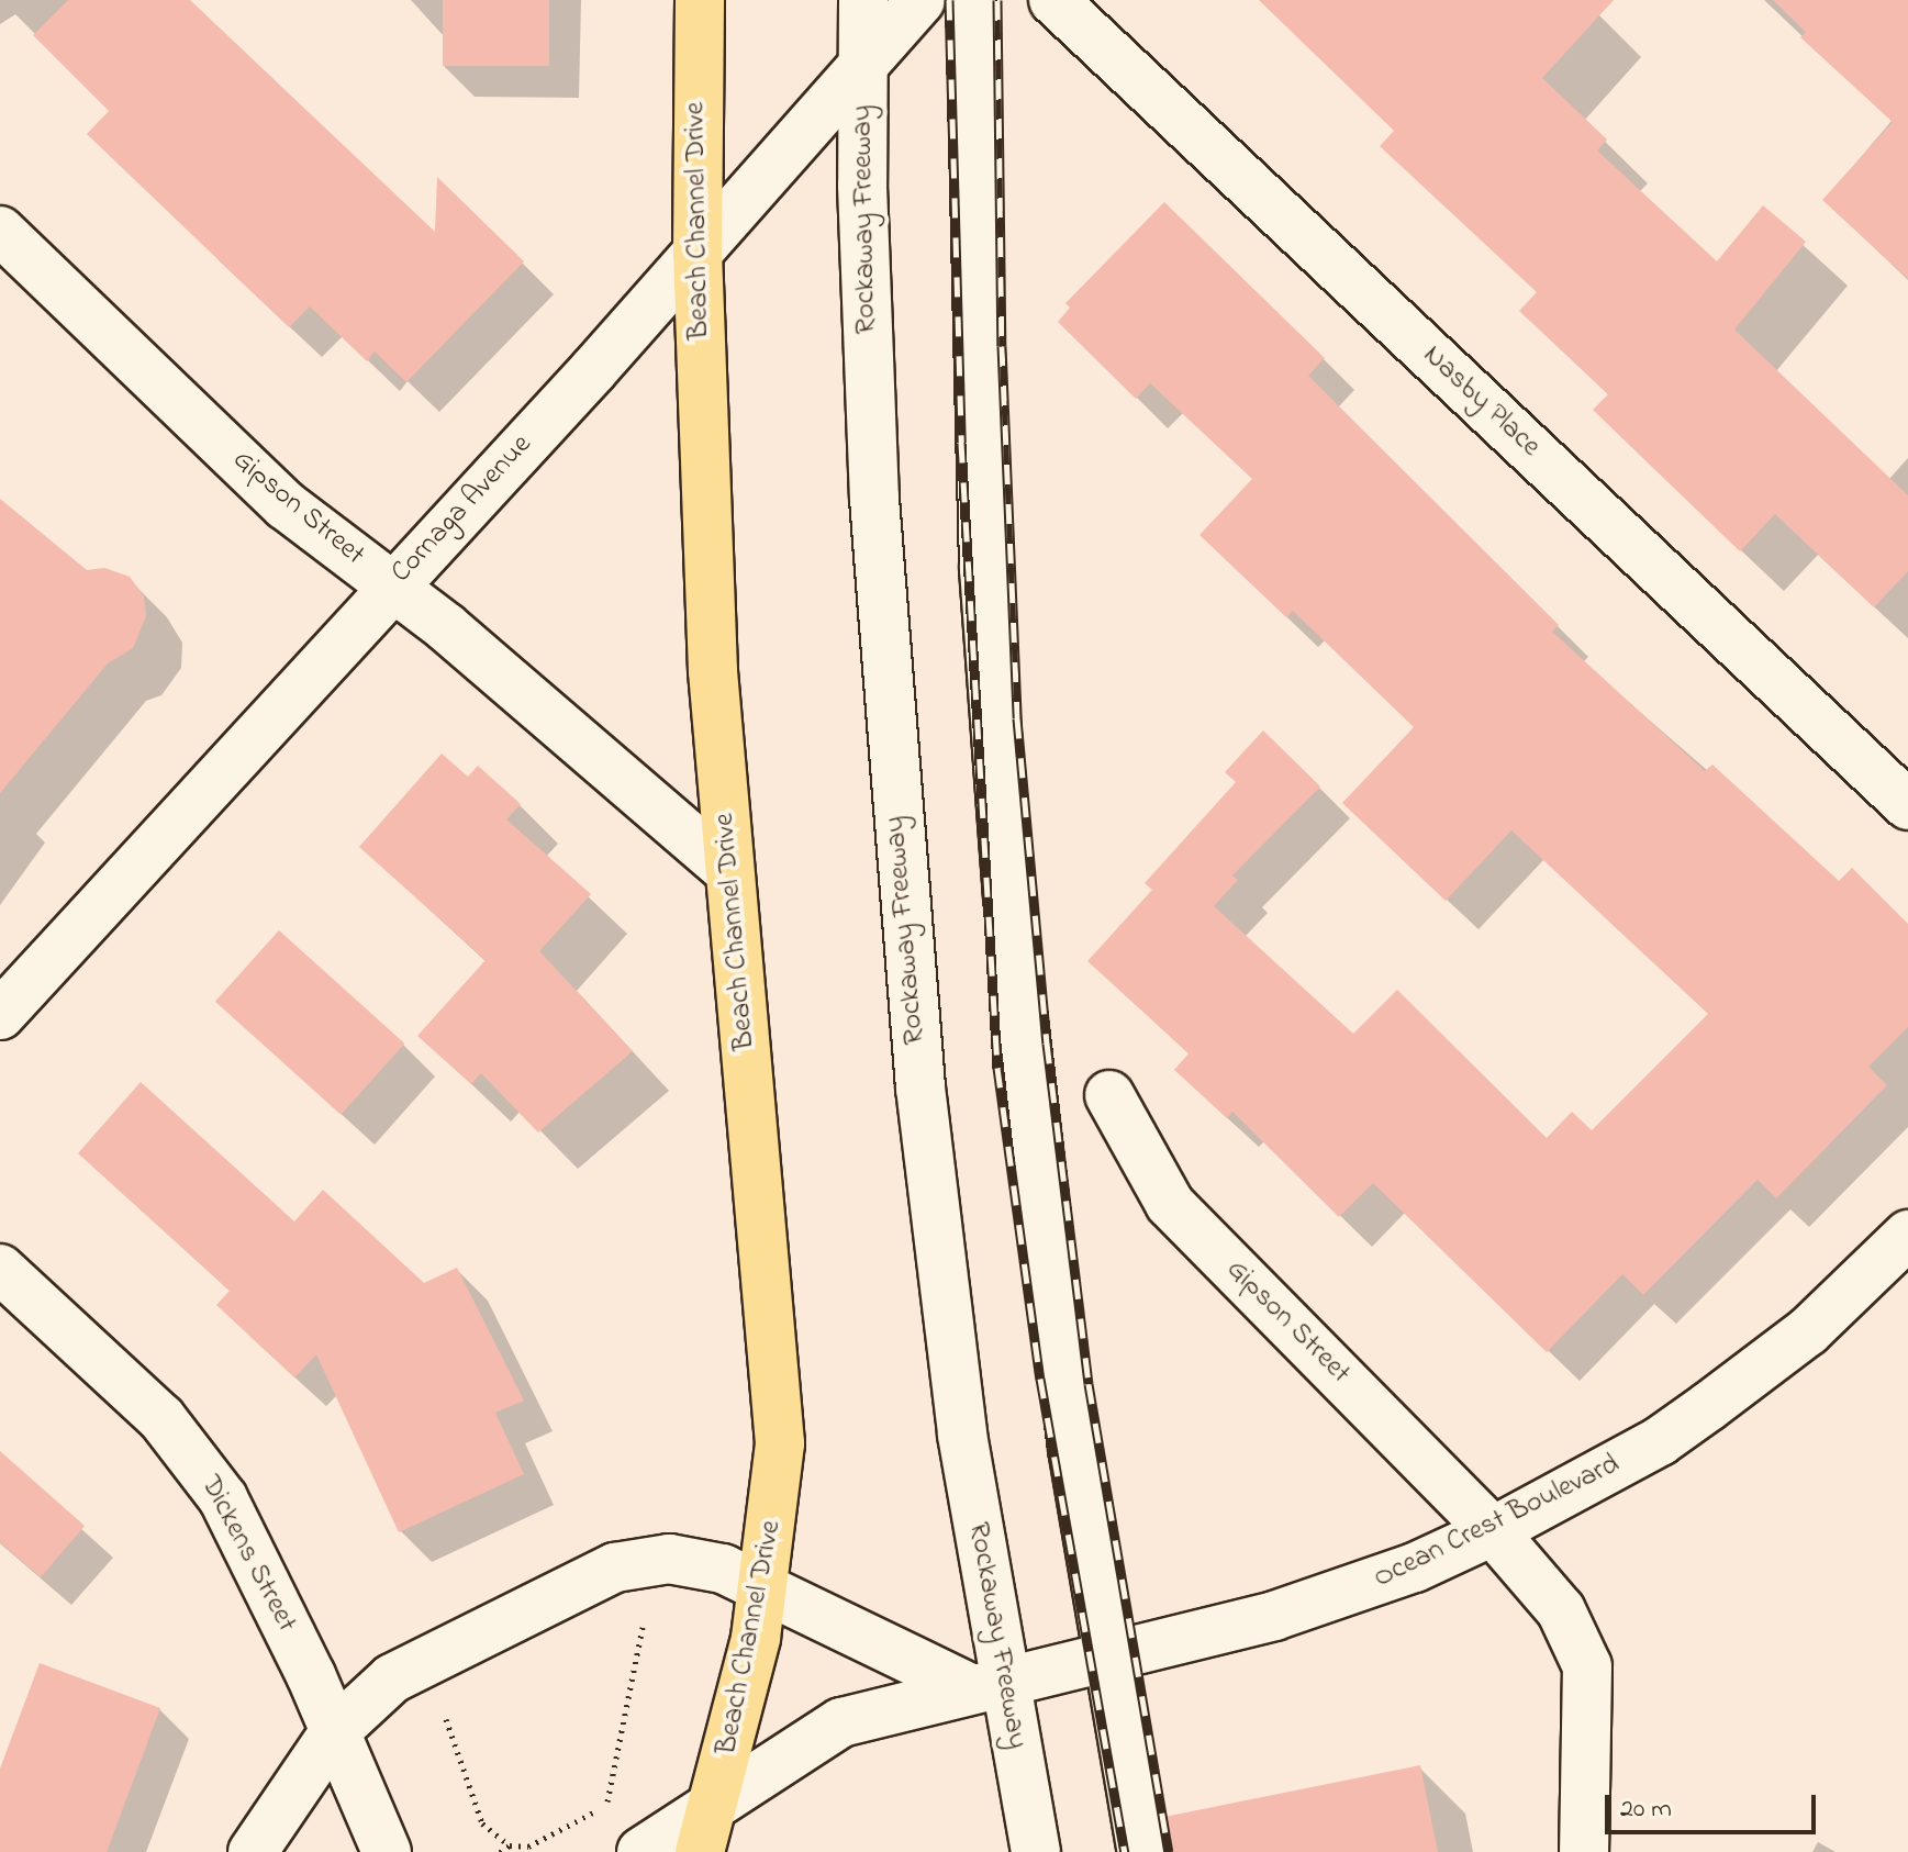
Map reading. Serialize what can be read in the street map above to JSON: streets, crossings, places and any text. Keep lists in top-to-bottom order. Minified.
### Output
{"streets":{"main road":["Beach Channel Drive"],"street":["Rockaway Freeway","Nasby Place","Gipson Street","Cornaga Avenue","Ocean Crest Boulevard","Dickens Street"]},"crossings":[["Rockaway Freeway","Cornaga Avenue"],["Rockaway Freeway","Ocean Crest Boulevard"],["Beach Channel Drive","Gipson Street"],["Beach Channel Drive","Cornaga Avenue"],["Beach Channel Drive","Ocean Crest Boulevard"],["Gipson Street","Cornaga Avenue"],["Gipson Street","Ocean Crest Boulevard"]],"scale_bar":"20 m"}
